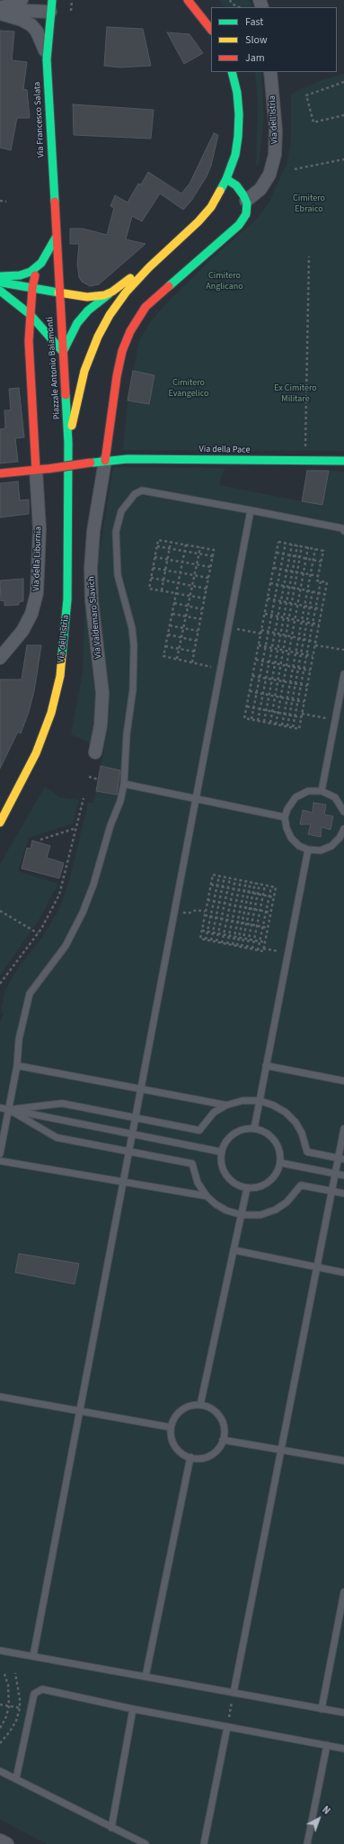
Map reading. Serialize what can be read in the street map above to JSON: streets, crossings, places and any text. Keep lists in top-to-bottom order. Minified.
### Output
{"streets":{"main road":["Via Francesco Salata","Via dell'Istria","Piazzale Antonio Baiamonti","Via della Pace"],"street":["Via della Liburnia","Via Valdemaro Slavich"]},"crossings":[["Via Francesco Salata","Piazzale Antonio Baiamonti"],["Via dell'Istria","Piazzale Antonio Baiamonti"],["Via della Pace","Via della Liburnia"],["Via della Pace","Via Valdemaro Slavich"]],"parks":["Cimitero Ebraico","Cimitero Anglicano","Cimitero Evangelico","Ex Cimitero Militare"],"legend":["Fast","Slow","Jam"],"north":"top right"}
